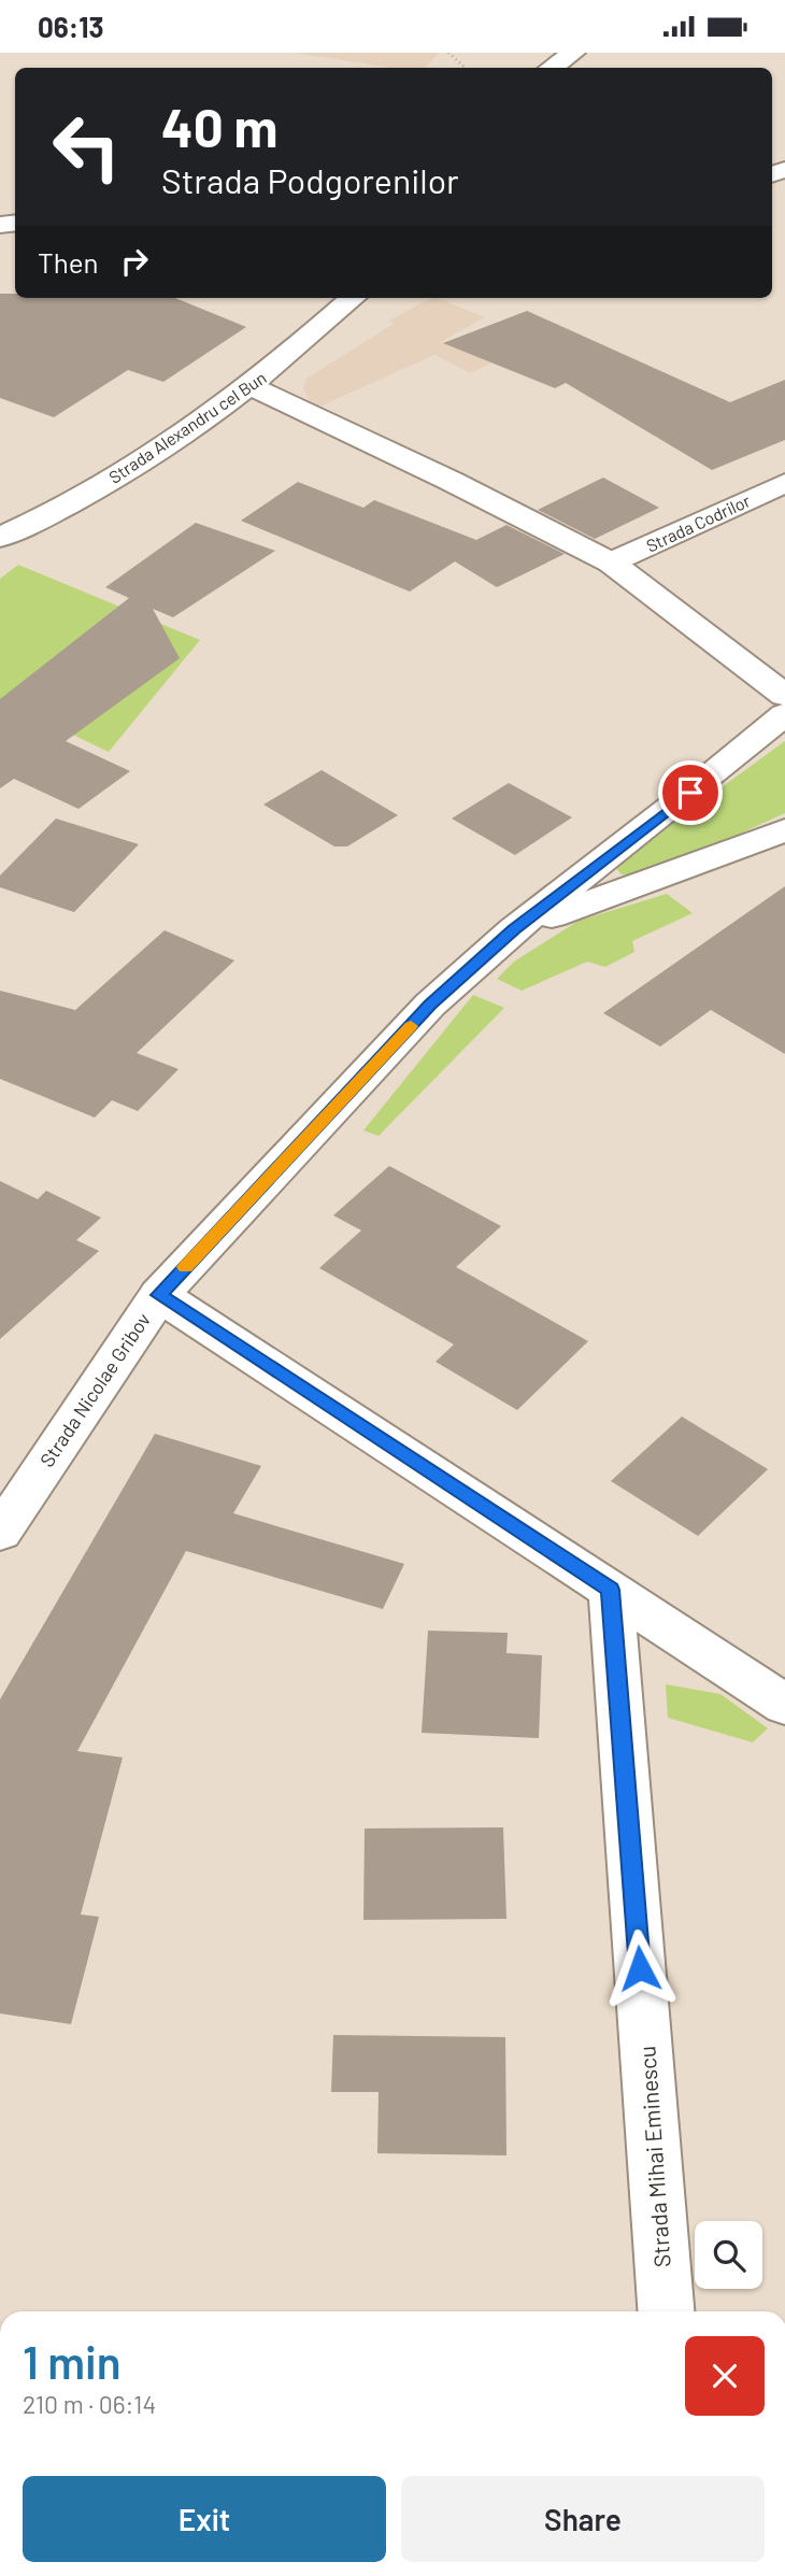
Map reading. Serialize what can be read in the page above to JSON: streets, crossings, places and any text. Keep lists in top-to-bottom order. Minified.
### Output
{"streets":{"street":["Strada Alexandru cel Bun","Strada Codrilor","Strada Nicolae Gribov","Strada Mihai Eminescu"]},"page":{"status":"06:13","turn":["40 m","Strada Podgorenilor"],"then":"Then","heading":["1 min","210 m · 06:14"],"buttons":["Exit","Share"]}}
